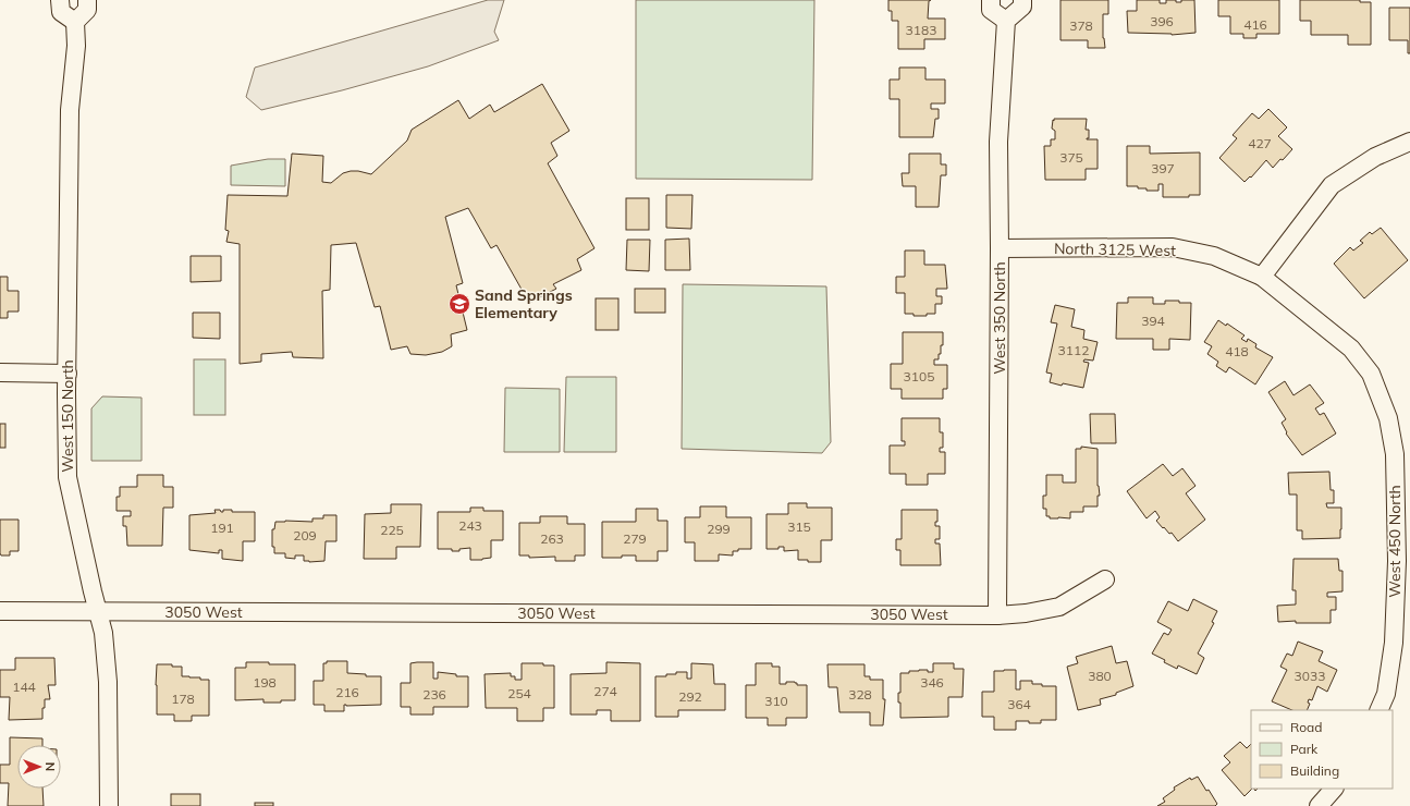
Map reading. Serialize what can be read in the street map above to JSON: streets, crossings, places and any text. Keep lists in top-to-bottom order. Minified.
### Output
{"streets":{"street":["North 3125 West","West 350 North","West 150 North","West 450 North","3050 West"]},"crossings":[["North 3125 West","West 350 North"],["North 3125 West","West 450 North"],["West 350 North","3050 West"],["West 150 North","3050 West"]],"places":{"school or university":["Sand Springs Elementary"]},"house_numbers":["396","416","378","3183","427","375","397","394","3112","418","3105","243","315","191","299","225","209","263","279","380","3033","198","346","144","274","216","254","236","328","292","178","310","364"],"legend":["Road","Park","Building"],"north":"right"}
